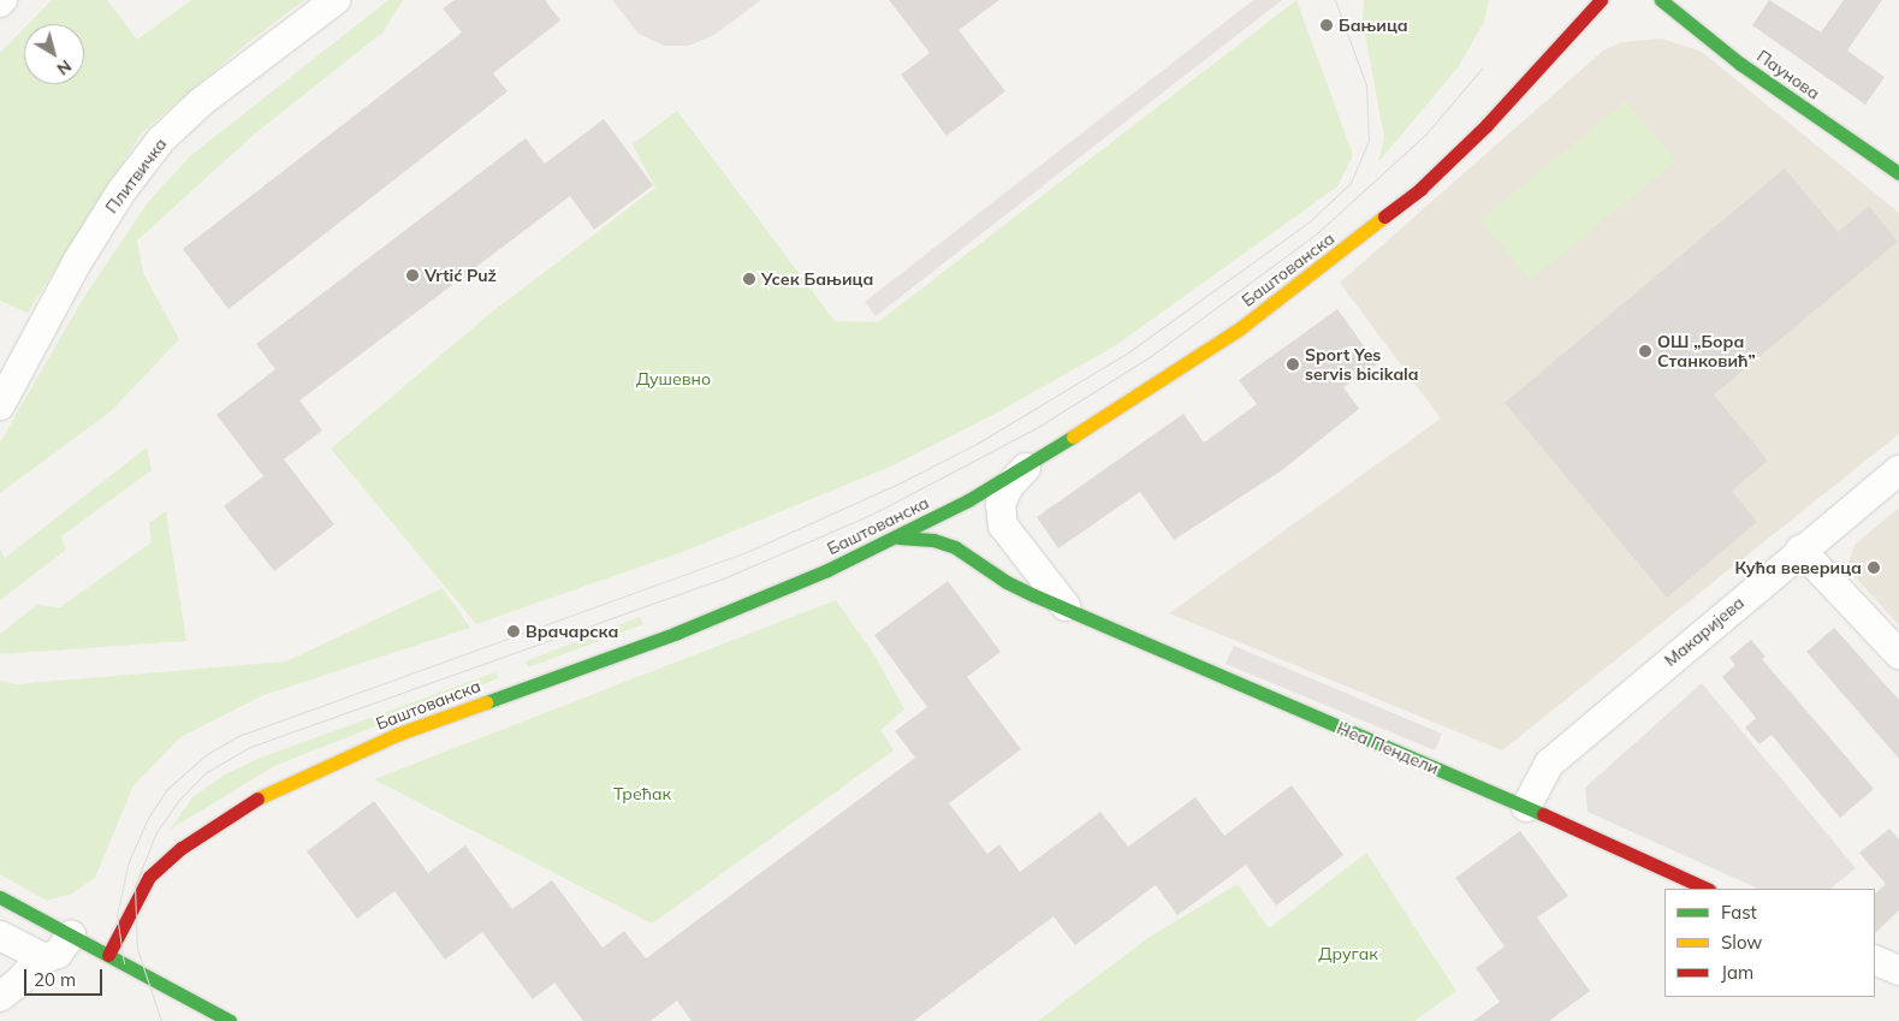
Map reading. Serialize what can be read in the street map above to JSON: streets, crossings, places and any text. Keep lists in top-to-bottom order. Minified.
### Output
{"streets":{"street":["Паунова","Плитвичка","Баштованска","Макаријева","Неа Пендели"]},"crossings":[["Баштованска","Неа Пендели"],["Макаријева","Неа Пендели"]],"parks":["Душевно","Трећак","Другак"],"places":["Бањица","Vrtić Puž","Усек Бањица","ОШ „Бора Станковић”","Sport Yes servis bicikala","Кућа веверица","Врачарска"],"legend":["Fast","Slow","Jam"],"scale_bar":"20 m","north":"bottom right"}
